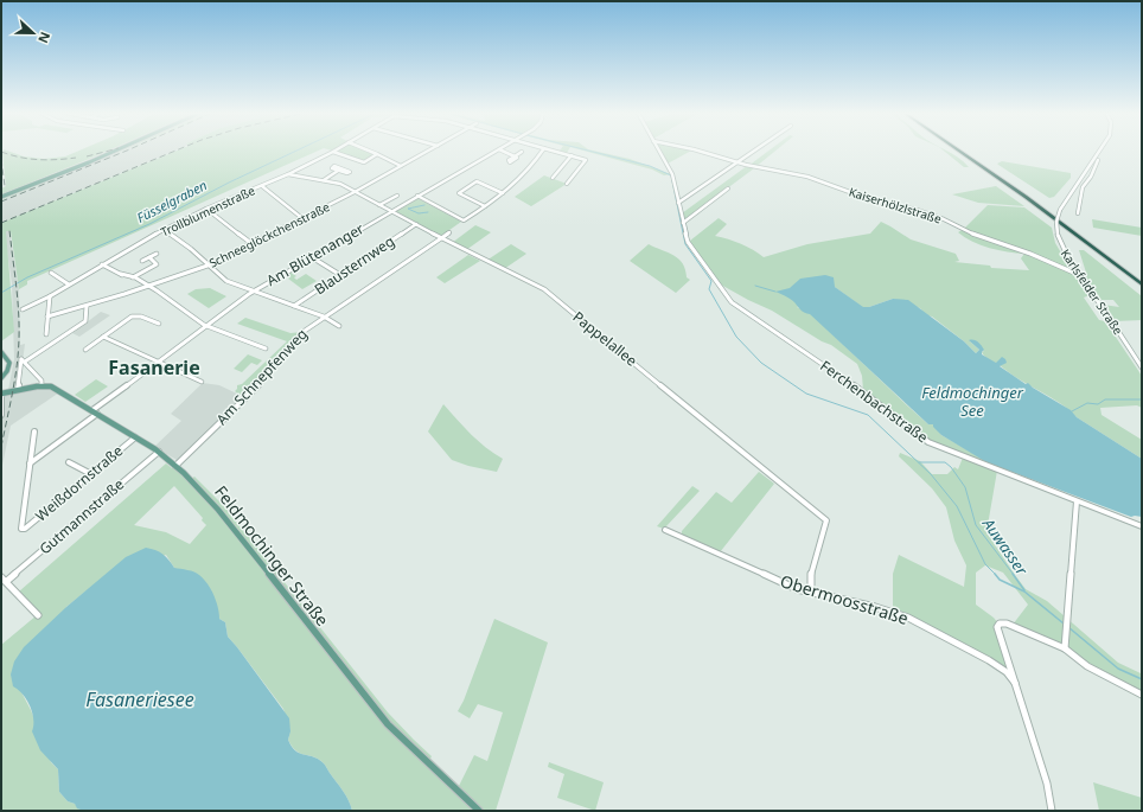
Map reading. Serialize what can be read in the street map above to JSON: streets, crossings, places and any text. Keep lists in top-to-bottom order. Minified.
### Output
{"streets":{"main road":["Feldmochinger Straße"],"street":["Kaiserhölzlstraße","Trollblumenstraße","Schneeglöckchenstraße","Am Blütenanger","Blausternweg","Karlsfelder Straße","Pappelallee","Am Schnepfenweg","Ferchenbachstraße","Weißdornstraße","Gutmannstraße","Obermoosstraße"]},"crossings":[["Kaiserhölzlstraße","Karlsfelder Straße"],["Trollblumenstraße","Pappelallee"],["Schneeglöckchenstraße","Pappelallee"],["Am Blütenanger","Pappelallee"],["Am Blütenanger","Weißdornstraße"],["Am Blütenanger","Feldmochinger Straße"],["Blausternweg","Pappelallee"],["Pappelallee","Am Schnepfenweg"],["Pappelallee","Obermoosstraße"],["Am Schnepfenweg","Feldmochinger Straße"],["Weißdornstraße","Feldmochinger Straße"],["Gutmannstraße","Feldmochinger Straße"]],"districts":["Fasanerie"],"water":["Füsselgraben","Feldmochinger See","Auwasser","Fasaneriesee"],"north":"right"}
